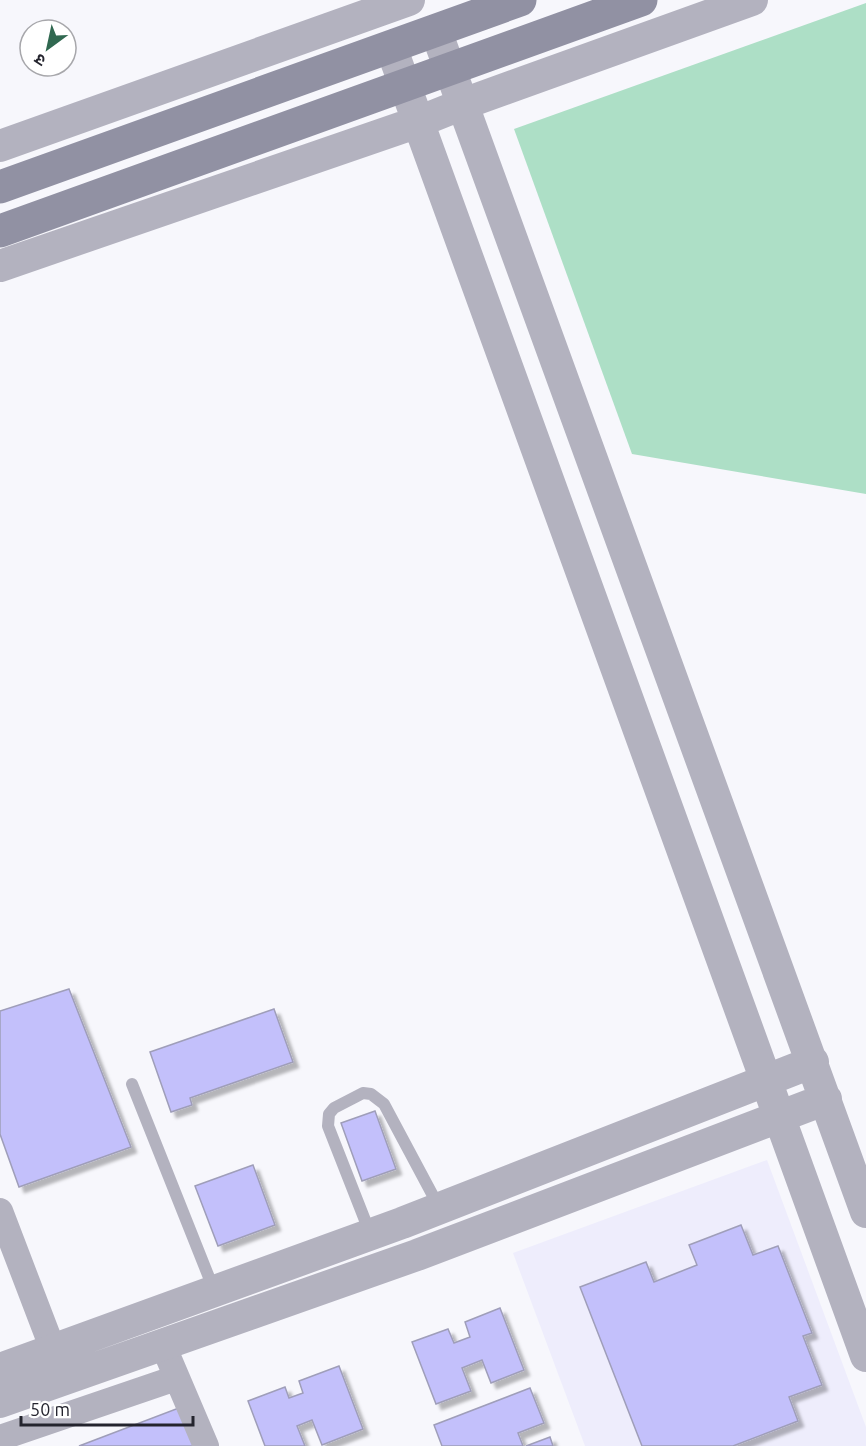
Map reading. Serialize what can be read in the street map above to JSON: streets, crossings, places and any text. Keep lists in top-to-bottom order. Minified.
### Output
{"scale_bar":"50 m","north":"bottom left"}
